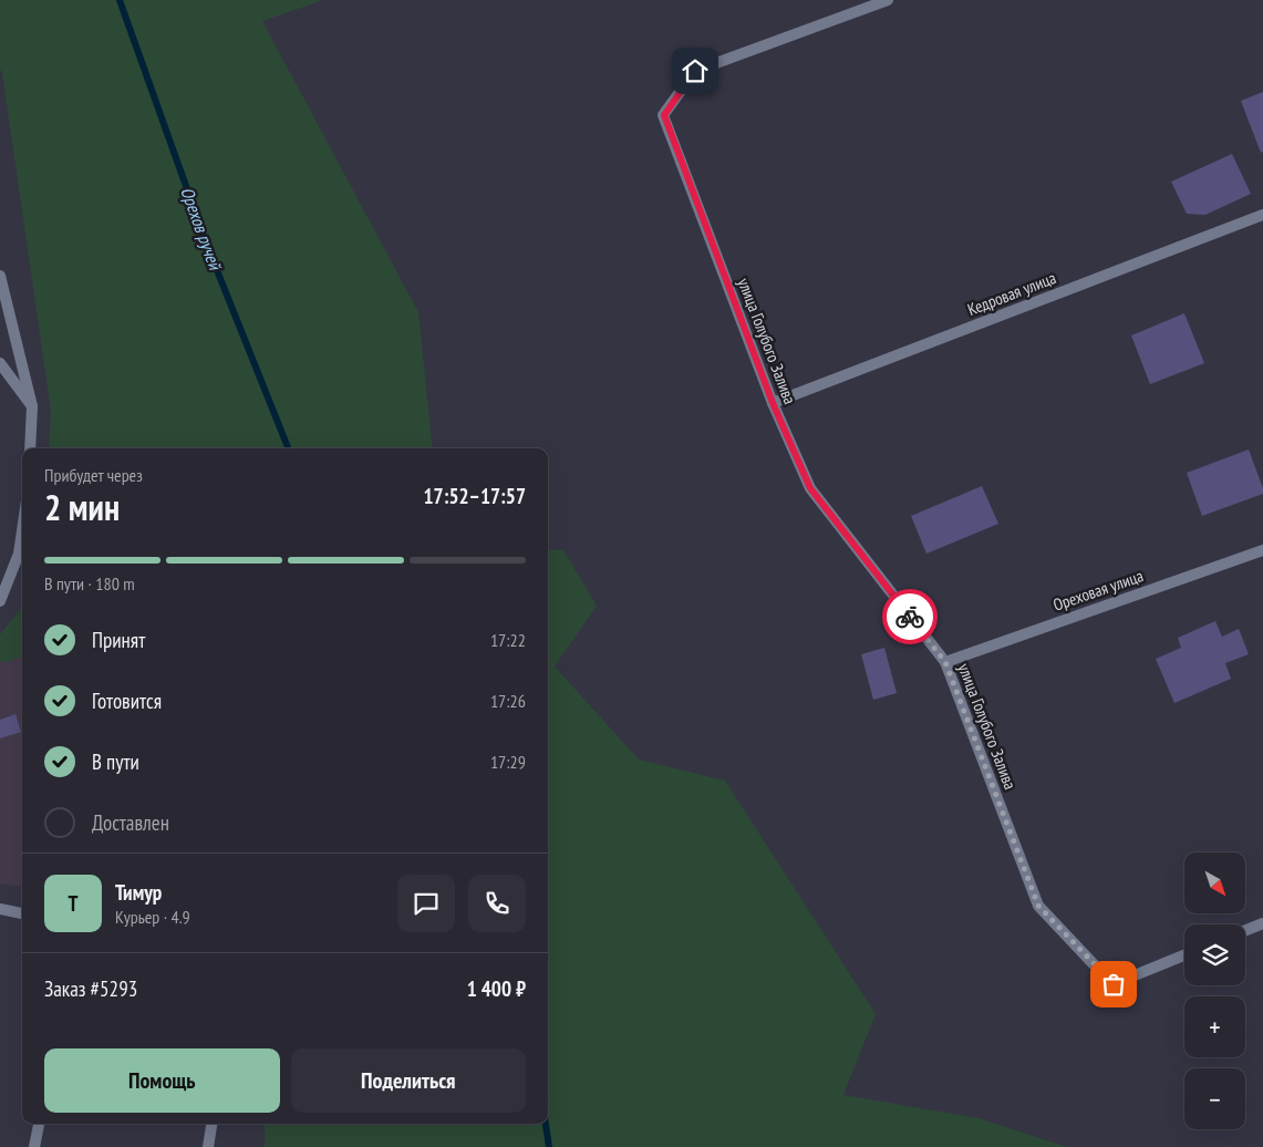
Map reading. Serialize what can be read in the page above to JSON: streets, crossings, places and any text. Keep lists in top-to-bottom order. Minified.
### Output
{"streets":{"street":["Кедровая улица","улица Голубого Залива","Ореховая улица"]},"crossings":[["Кедровая улица","улица Голубого Залива"],["улица Голубого Залива","Ореховая улица"]],"water":["Орехов ручей"],"north":"bottom right","page":{"heading":["2 мин","Прибудет через","17:52–17:57"],"panel":["Тимур","Курьер · 4.9","Заказ #5293","1 400 ₽"],"bar":"В пути · 180 m","list":[["Принят","17:22"],["Готовится","17:26"],["В пути","17:29"],"Доставлен"],"map_buttons":["+","−"],"round":"Т","buttons":["Помощь","Поделиться"]}}
